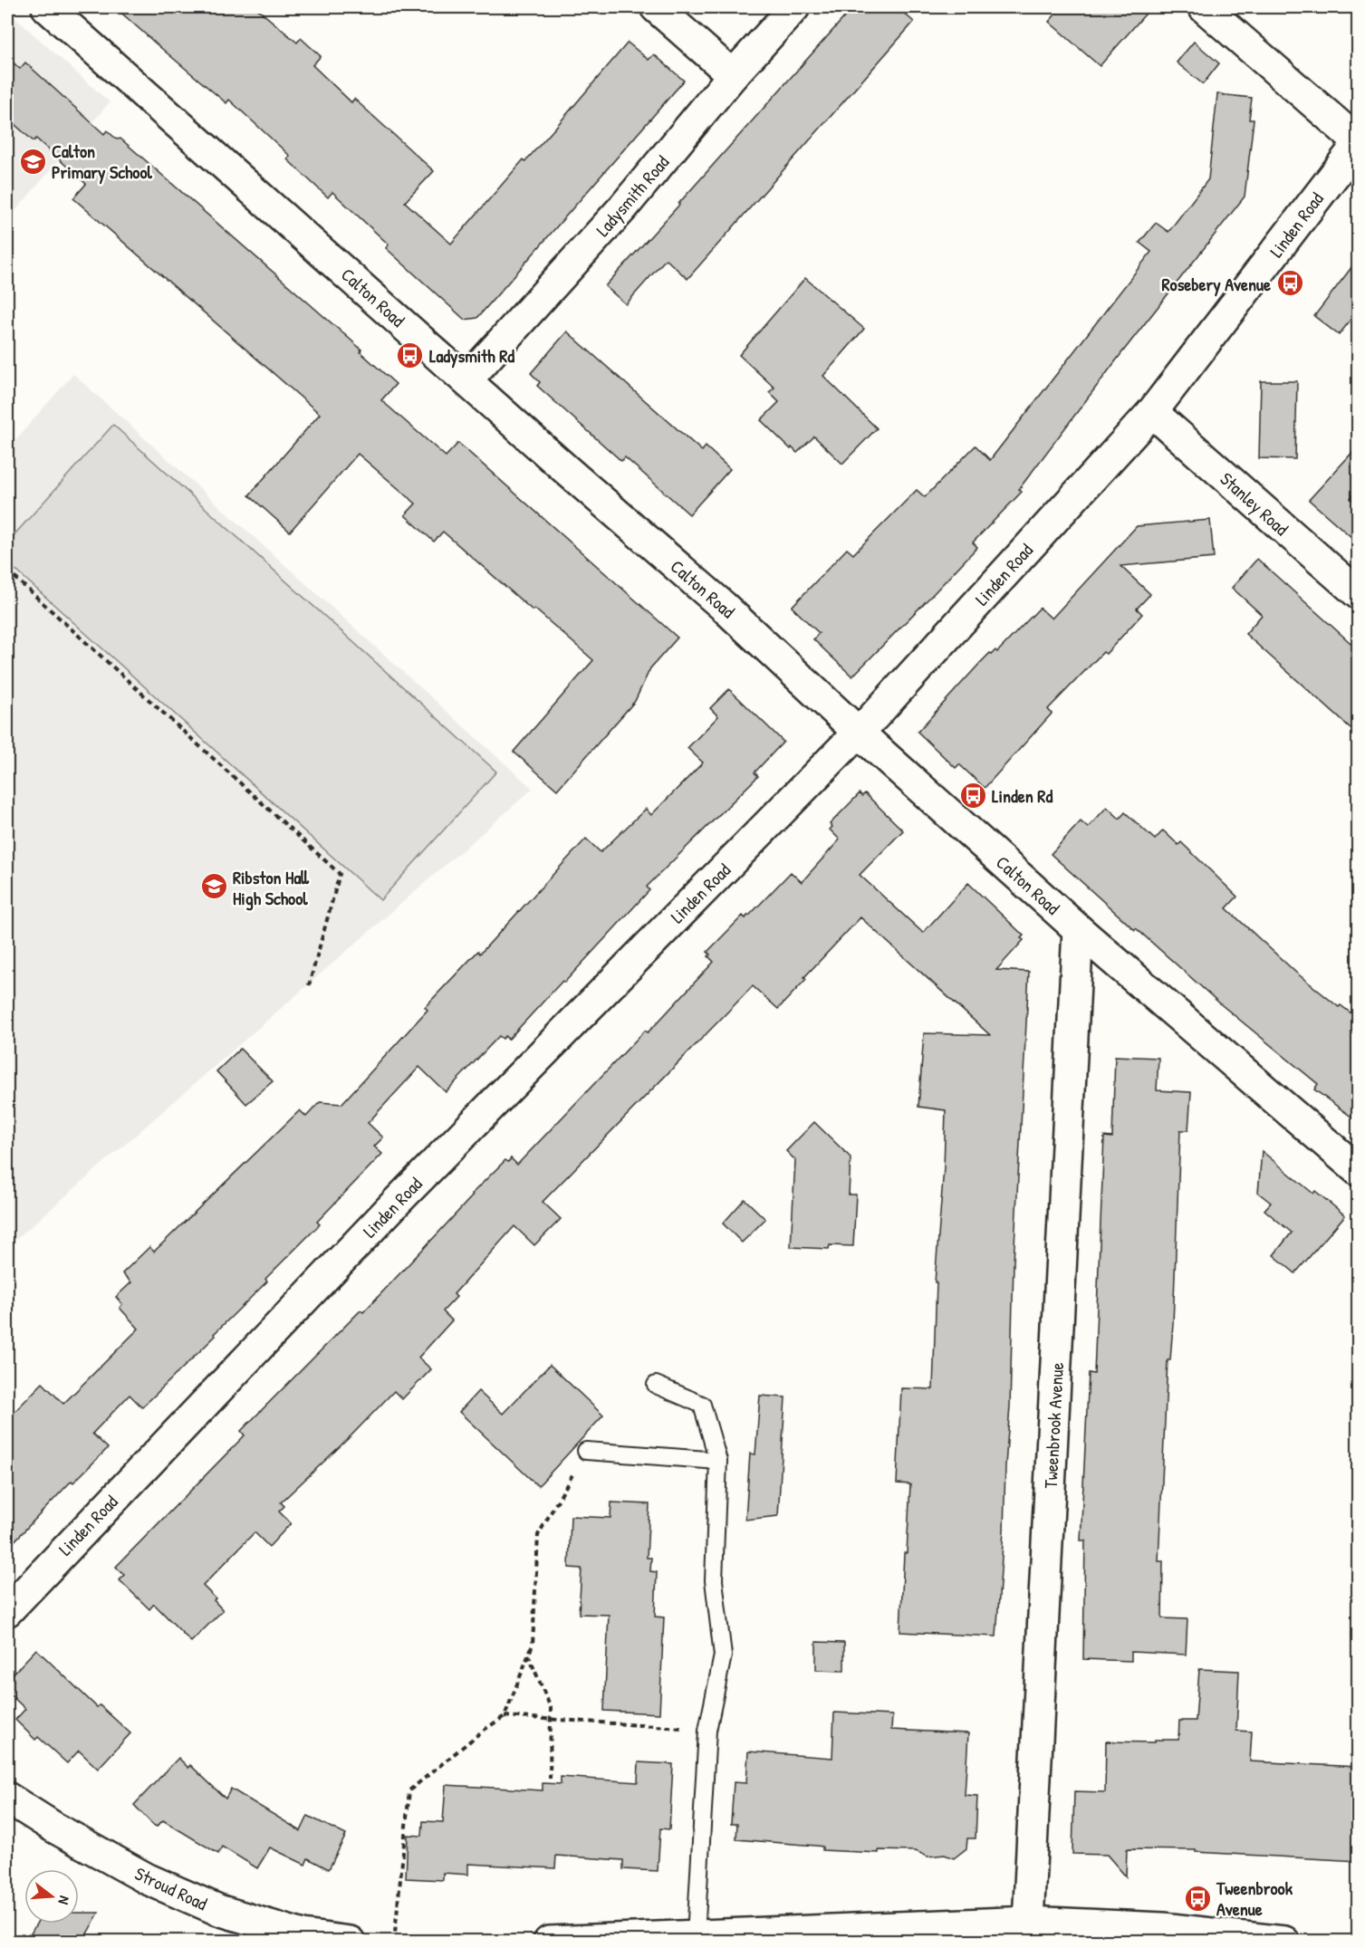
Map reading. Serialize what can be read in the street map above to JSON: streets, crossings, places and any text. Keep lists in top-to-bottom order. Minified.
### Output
{"streets":{"street":["Ladysmith Road","Linden Road","Calton Road","Stanley Road","Tweenbrook Avenue","Stroud Road"]},"crossings":[["Ladysmith Road","Calton Road"],["Linden Road","Calton Road"],["Linden Road","Stanley Road"],["Calton Road","Tweenbrook Avenue"]],"places":{"school or university":["Calton Primary School","Ribston Hall High School"],"bus stop":["Rosebery Avenue","Ladysmith Rd","Linden Rd","Tweenbrook Avenue"]},"north":"right"}
